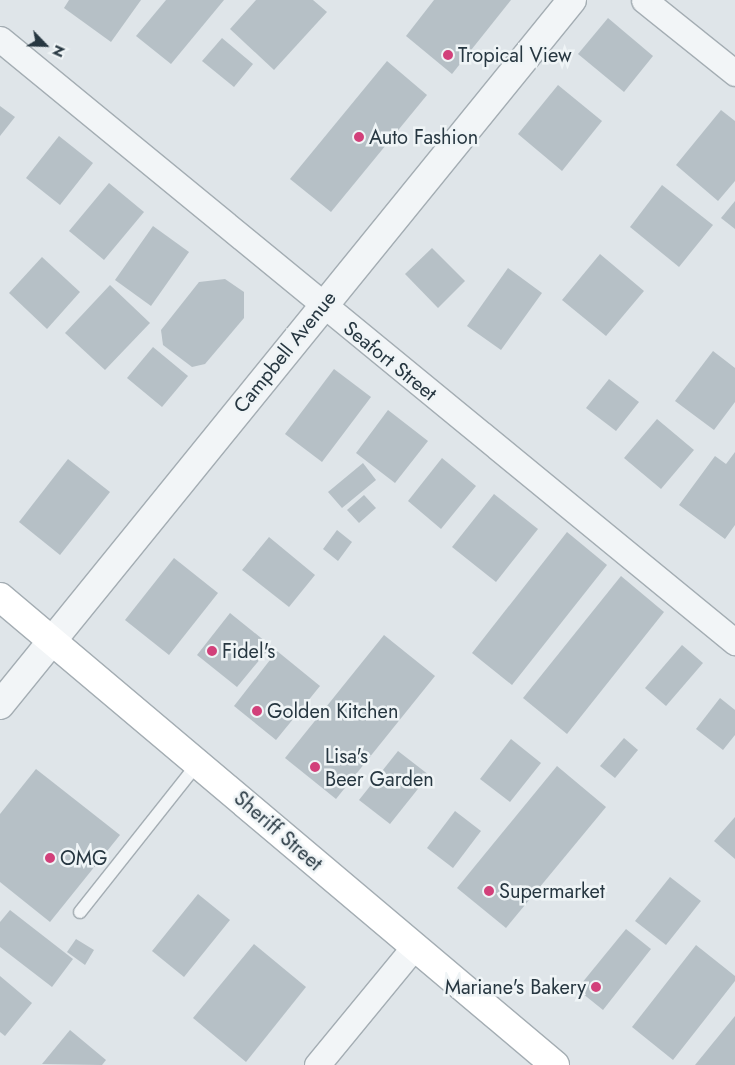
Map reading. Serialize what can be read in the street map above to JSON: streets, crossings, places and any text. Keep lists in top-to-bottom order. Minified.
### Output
{"streets":{"main road":["Sheriff Street"],"street":["Campbell Avenue","Seafort Street"]},"crossings":[["Campbell Avenue","Seafort Street"],["Campbell Avenue","Sheriff Street"]],"places":["Tropical View","Auto Fashion","Fidel's","Golden Kitchen","Lisa's Beer Garden","OMG","Supermarket","Mariane's Bakery"],"north":"bottom right"}
